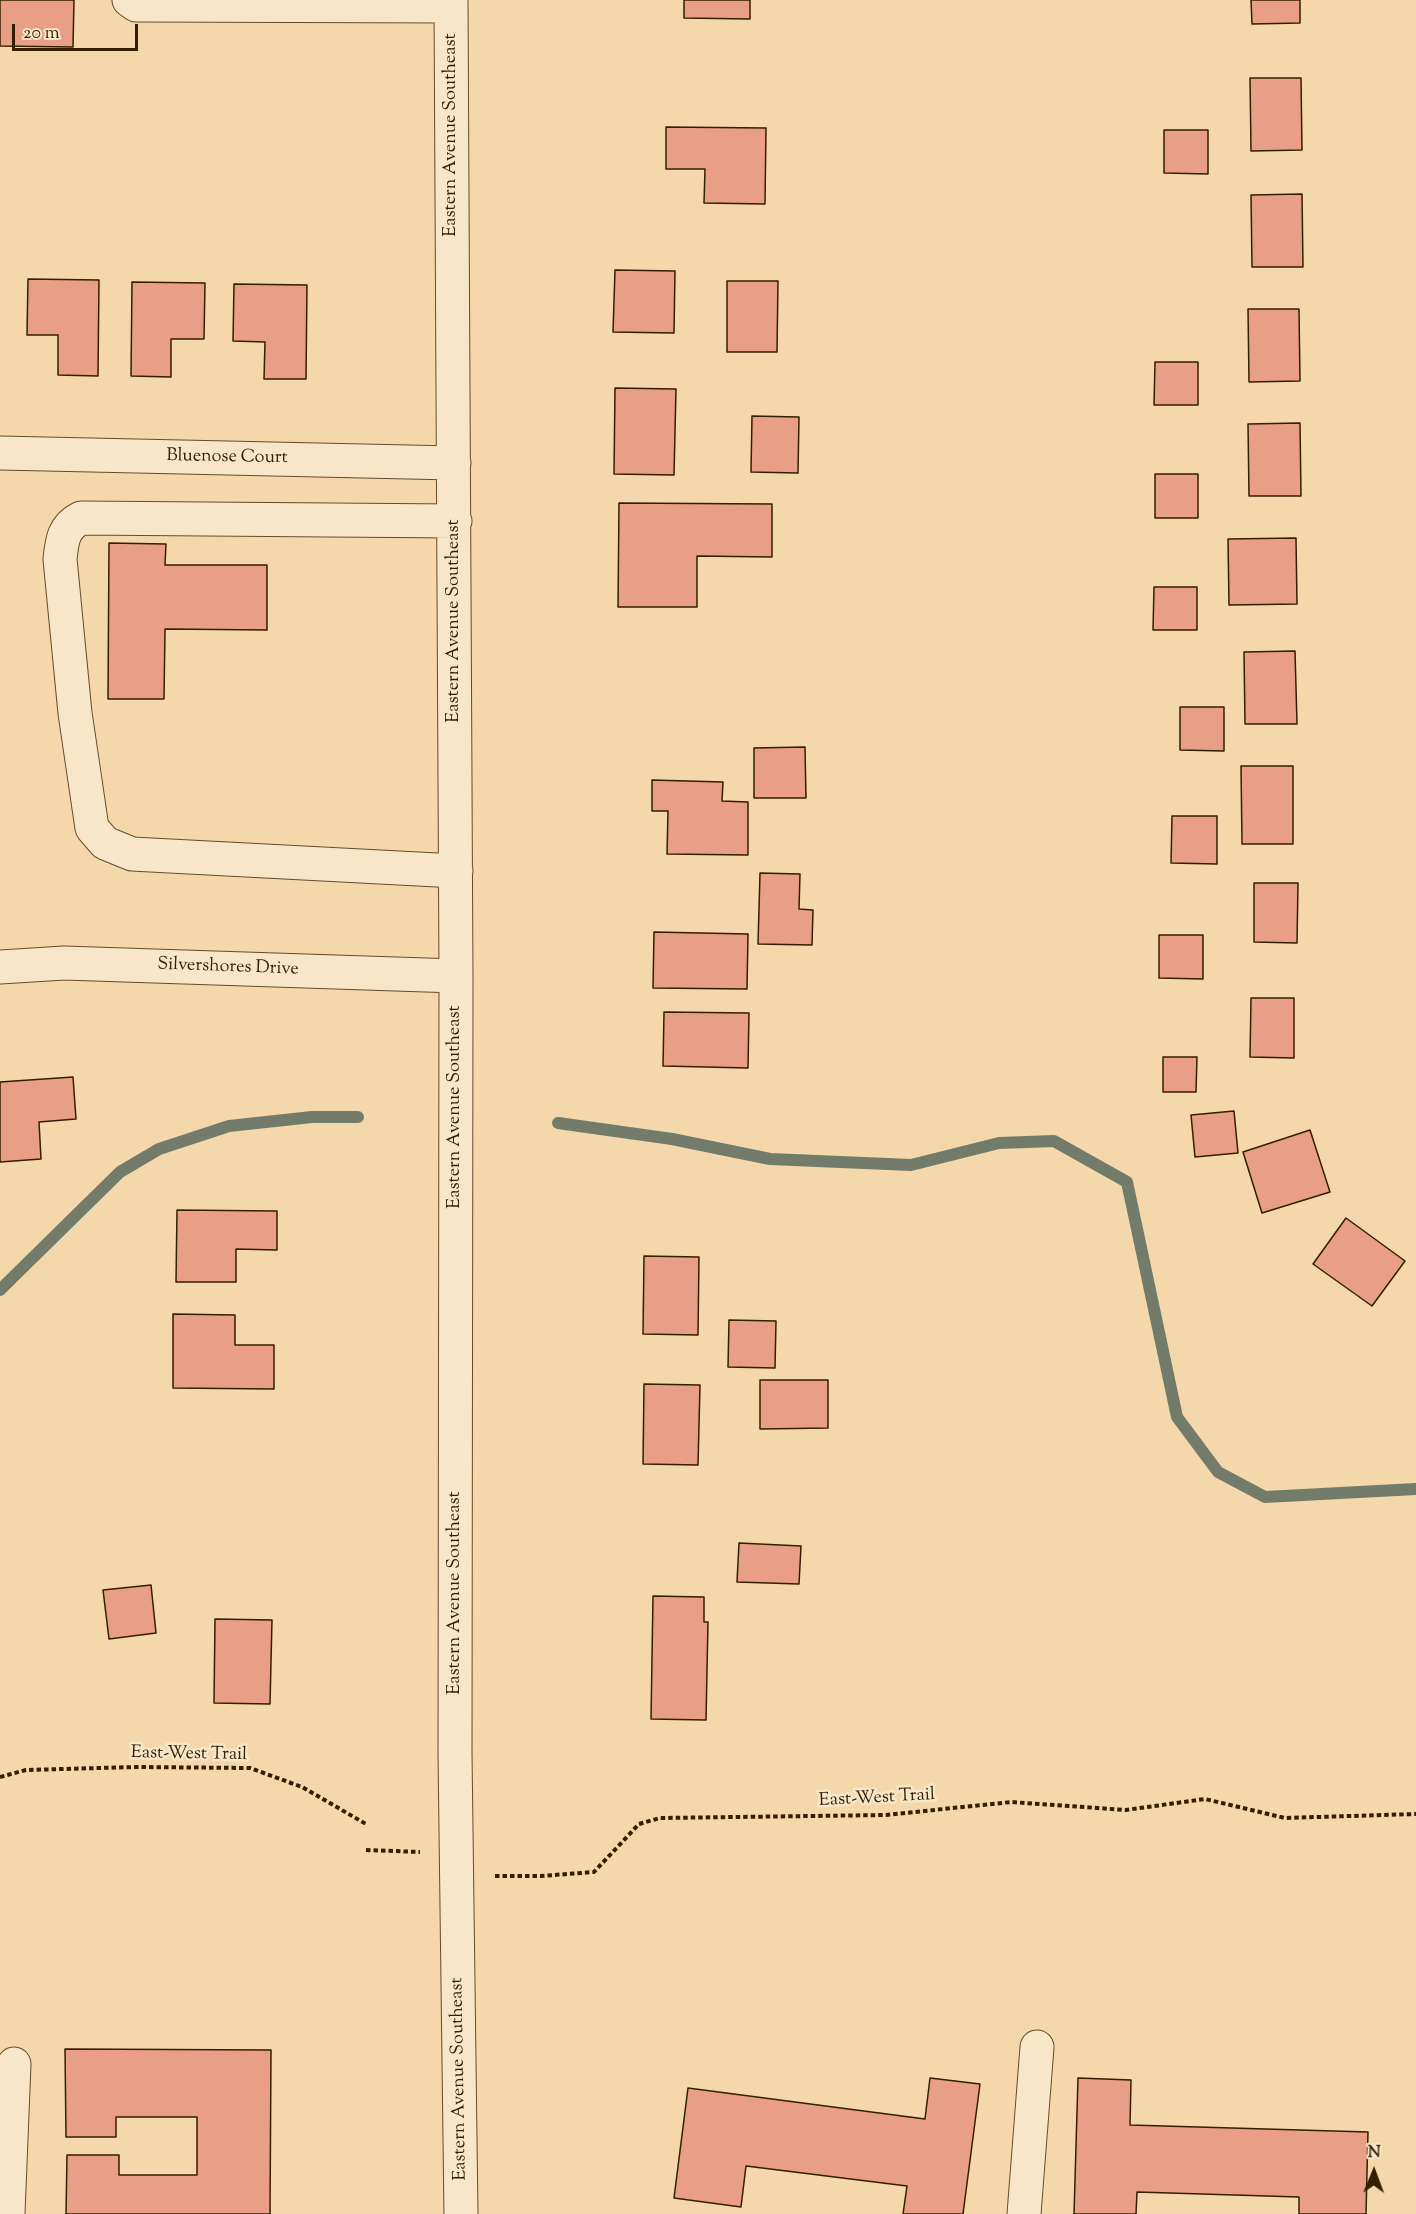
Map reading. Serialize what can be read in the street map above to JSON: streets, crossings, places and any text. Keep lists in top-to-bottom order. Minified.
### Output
{"streets":{"street":["Eastern Avenue Southeast","Bluenose Court","Silvershores Drive"],"path":["East-West Trail"]},"crossings":[["Eastern Avenue Southeast","Bluenose Court"],["Eastern Avenue Southeast","Silvershores Drive"],["Eastern Avenue Southeast","East-West Trail"]],"scale_bar":"20 m","north":"top"}
